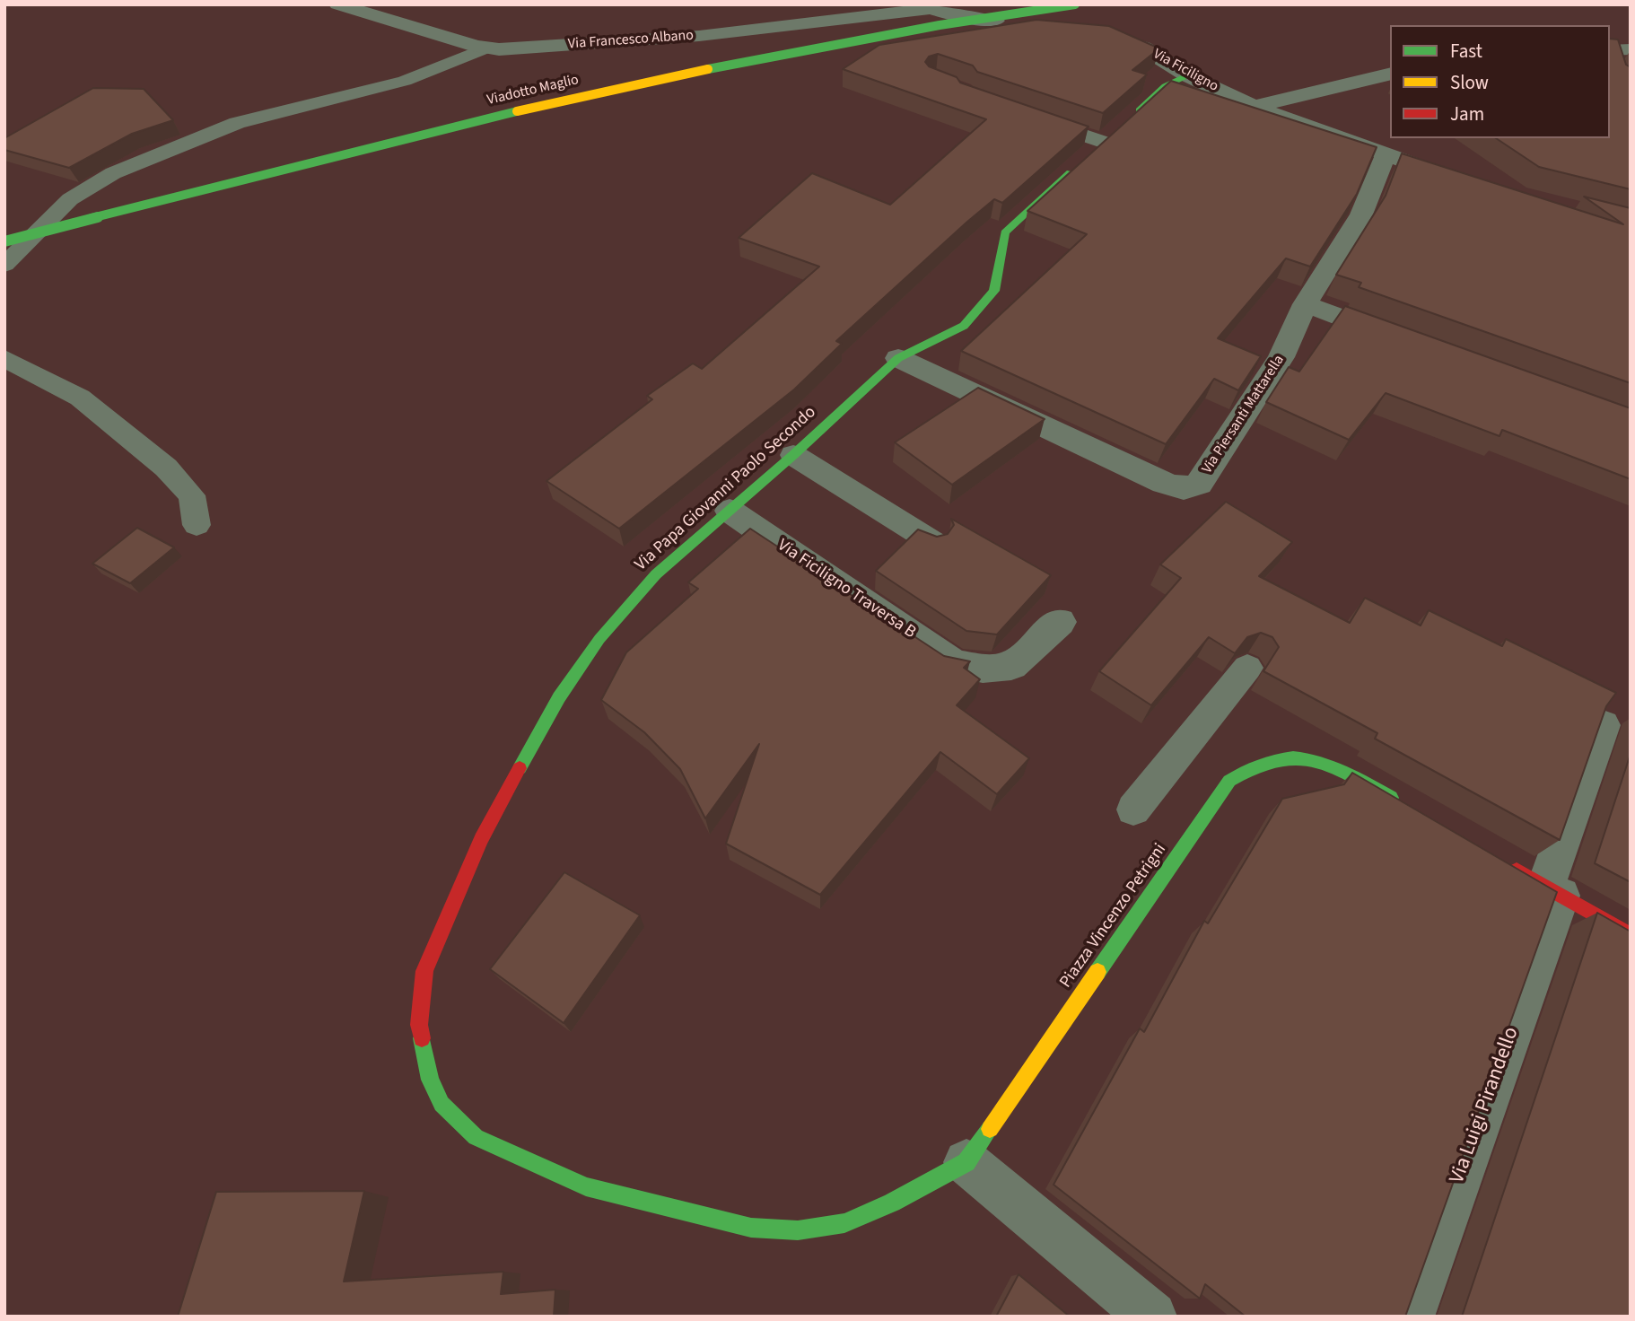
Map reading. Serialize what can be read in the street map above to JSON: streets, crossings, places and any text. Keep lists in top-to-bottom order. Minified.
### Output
{"streets":{"street":["Via Francesco Albano","Via Ficiligno","Viadotto Maglio","Via Piersanti Mattarella","Via Papa Giovanni Paolo Secondo","Via Ficiligno Traversa B","Piazza Vincenzo Petrigni","Via Luigi Pirandello"]},"crossings":[["Via Ficiligno","Via Piersanti Mattarella"],["Via Piersanti Mattarella","Via Papa Giovanni Paolo Secondo"],["Via Papa Giovanni Paolo Secondo","Via Ficiligno Traversa B"],["Via Papa Giovanni Paolo Secondo","Piazza Vincenzo Petrigni"]],"legend":["Fast","Slow","Jam"]}
